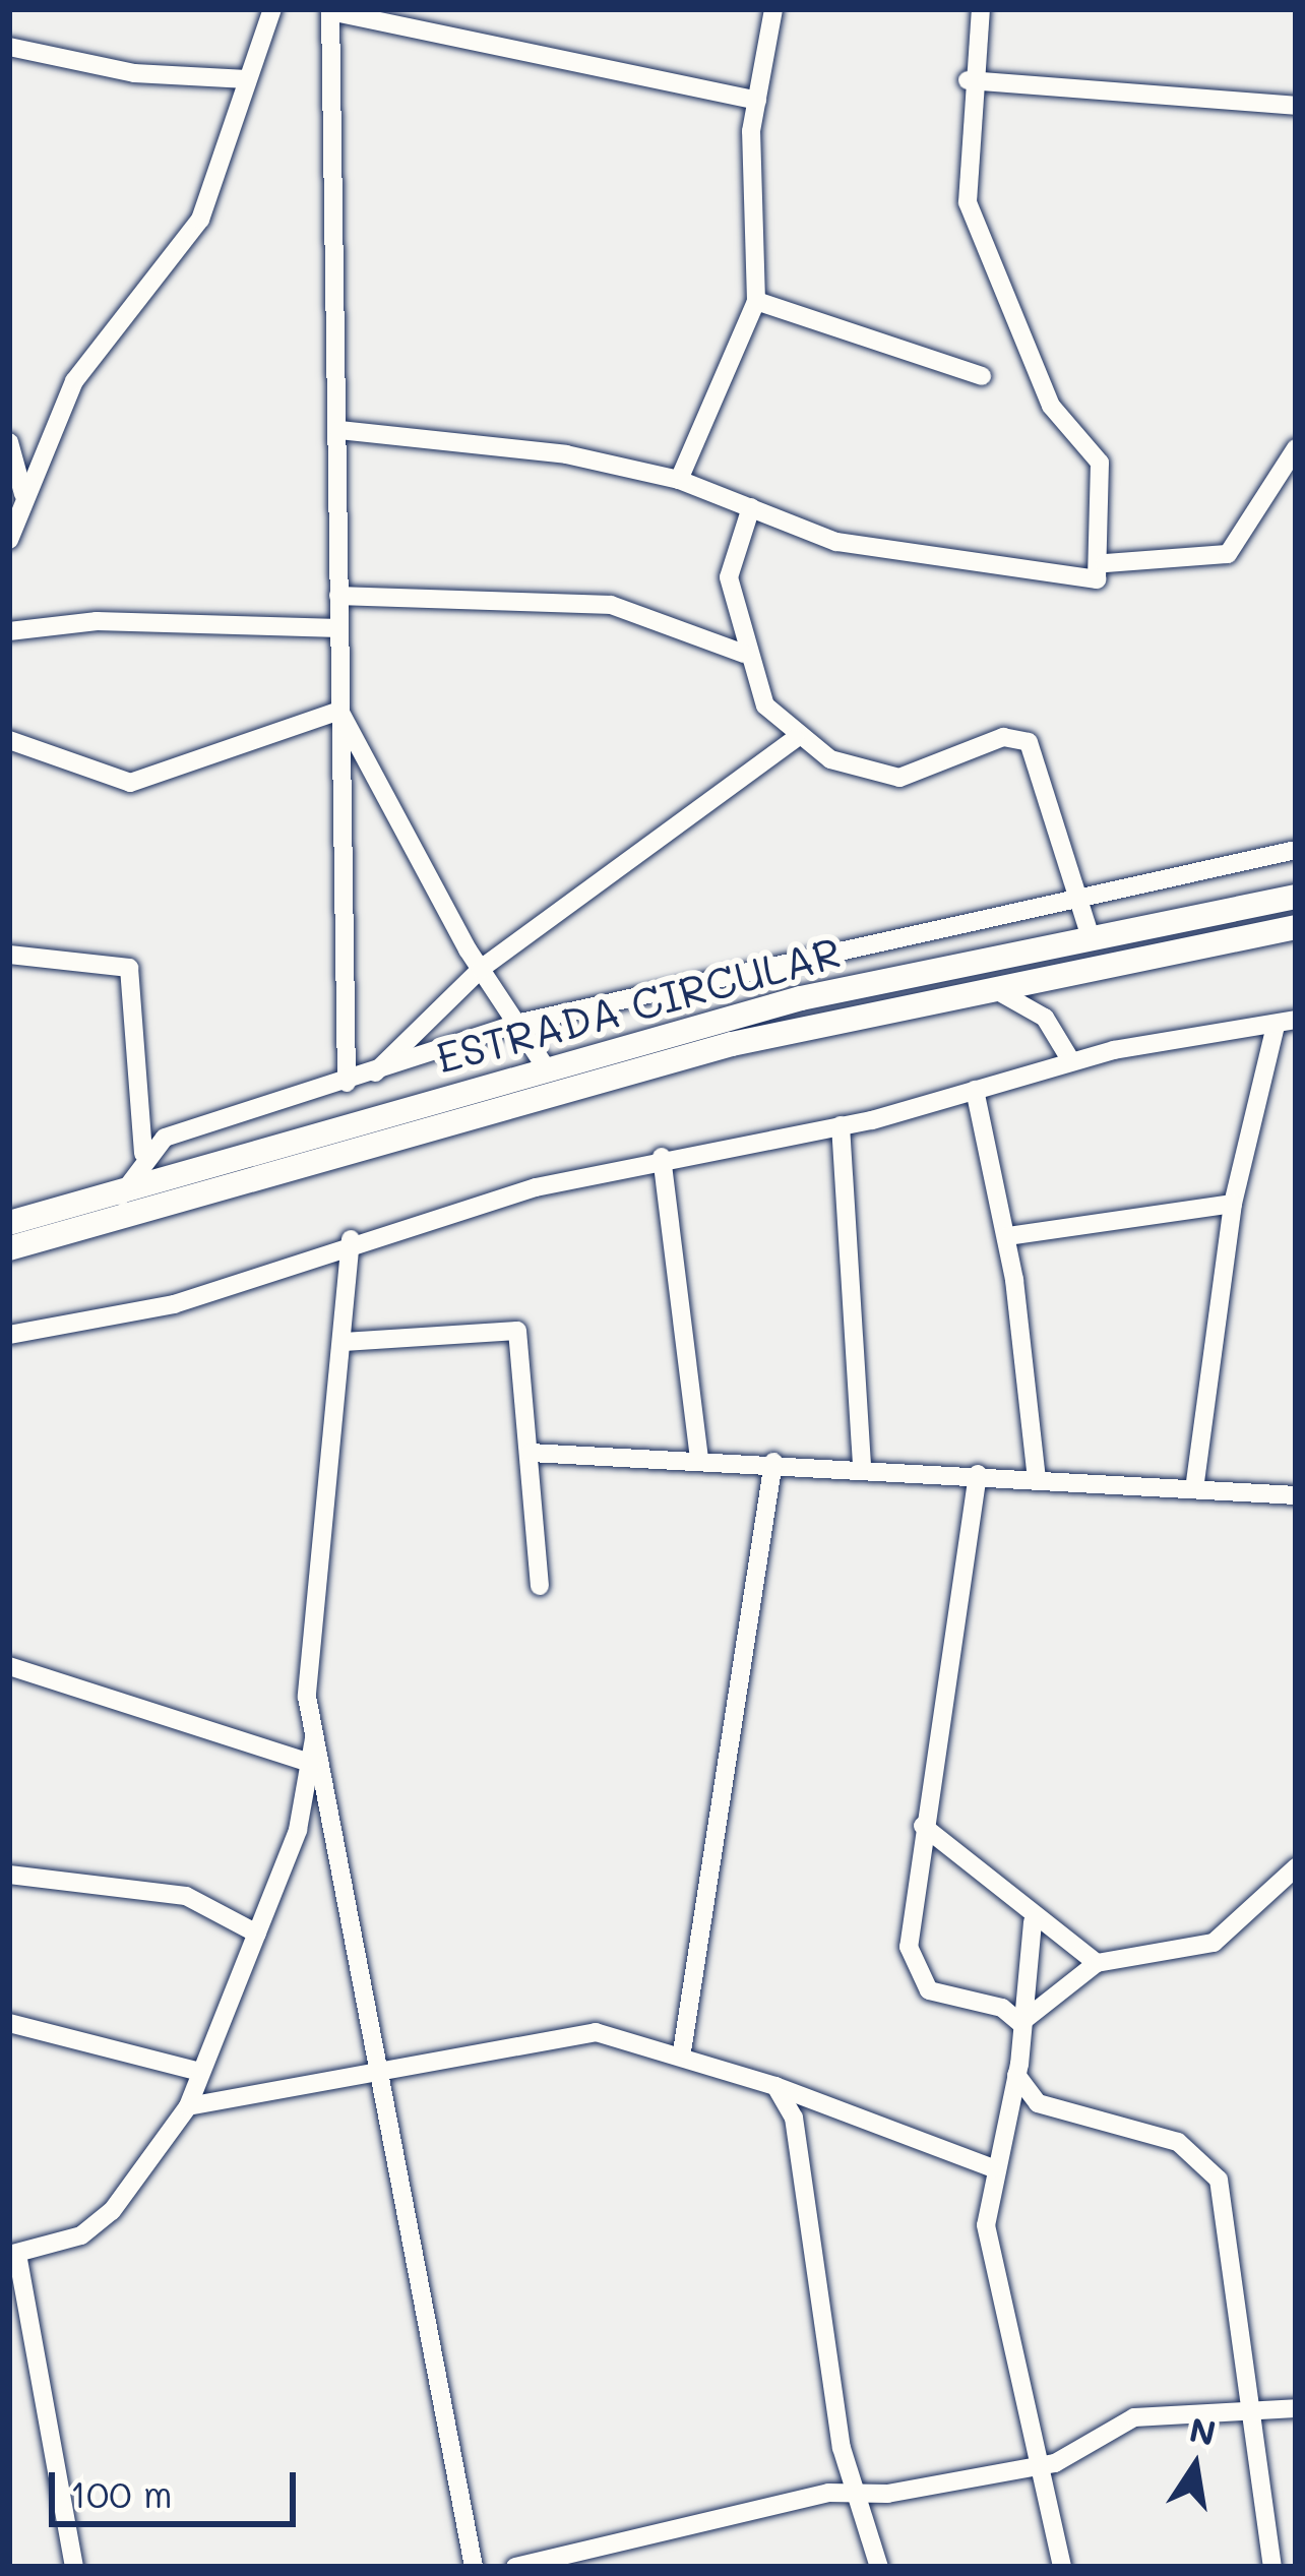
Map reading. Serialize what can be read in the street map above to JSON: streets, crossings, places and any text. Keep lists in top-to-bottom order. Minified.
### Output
{"streets":{"main road":["ESTRADA CIRCULAR"]},"scale_bar":"100 m","north":"top"}
